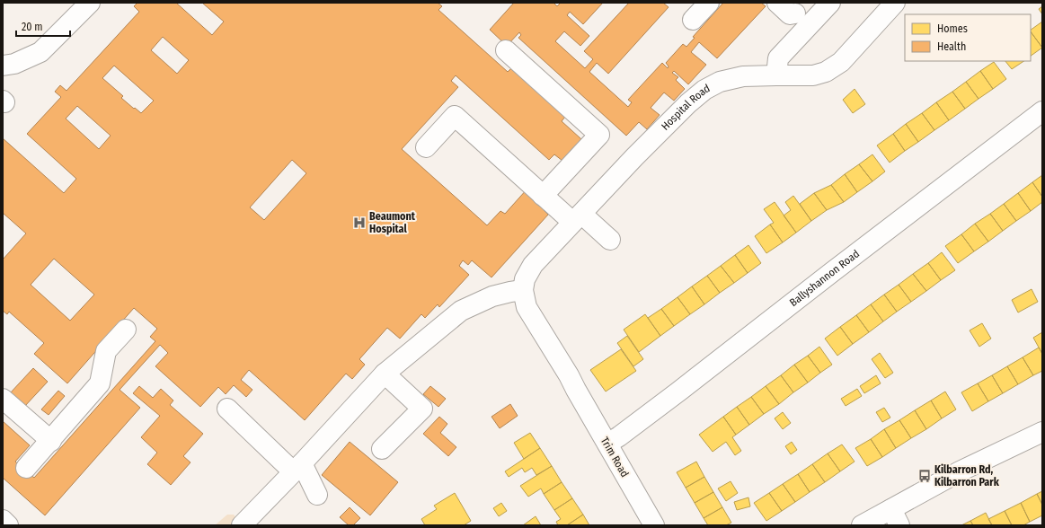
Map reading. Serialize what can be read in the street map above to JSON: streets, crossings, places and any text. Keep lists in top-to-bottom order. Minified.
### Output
{"streets":{"street":["Hospital Road","Ballyshannon Road","Trim Road"]},"crossings":[["Hospital Road","Trim Road"],["Ballyshannon Road","Trim Road"]],"places":{"hospital":["Beaumont Hospital"],"bus stop":["Kilbarron Rd, Kilbarron Park"]},"legend":["Homes","Health"],"scale_bar":"20 m"}
